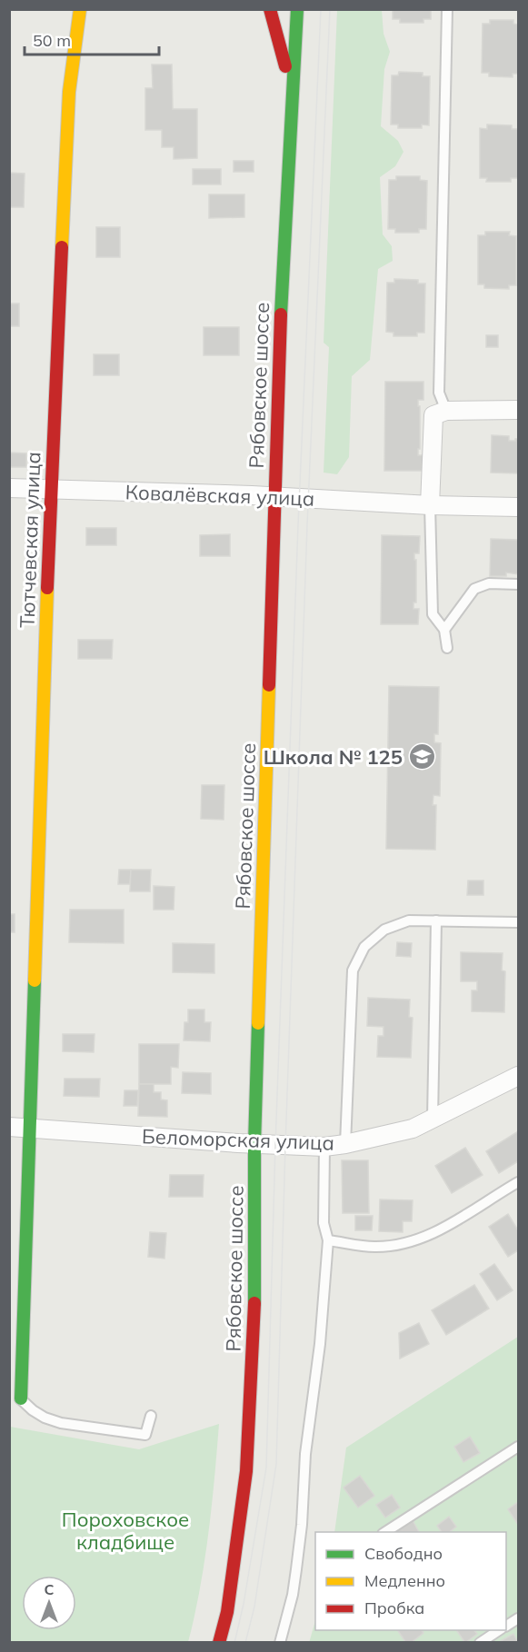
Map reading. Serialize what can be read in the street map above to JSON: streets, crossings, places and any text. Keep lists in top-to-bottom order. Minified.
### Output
{"streets":{"main road":["Рябовское шоссе","Тютчевская улица"],"street":["Ковалёвская улица","Беломорская улица"]},"crossings":[["Рябовское шоссе","Ковалёвская улица"],["Рябовское шоссе","Беломорская улица"],["Ковалёвская улица","Тютчевская улица"],["Тютчевская улица","Беломорская улица"]],"parks":["Пороховское кладбище"],"places":{"school or university":["Школа № 125"]},"legend":["Свободно","Медленно","Пробка"],"scale_bar":"50 m","north":"top"}
